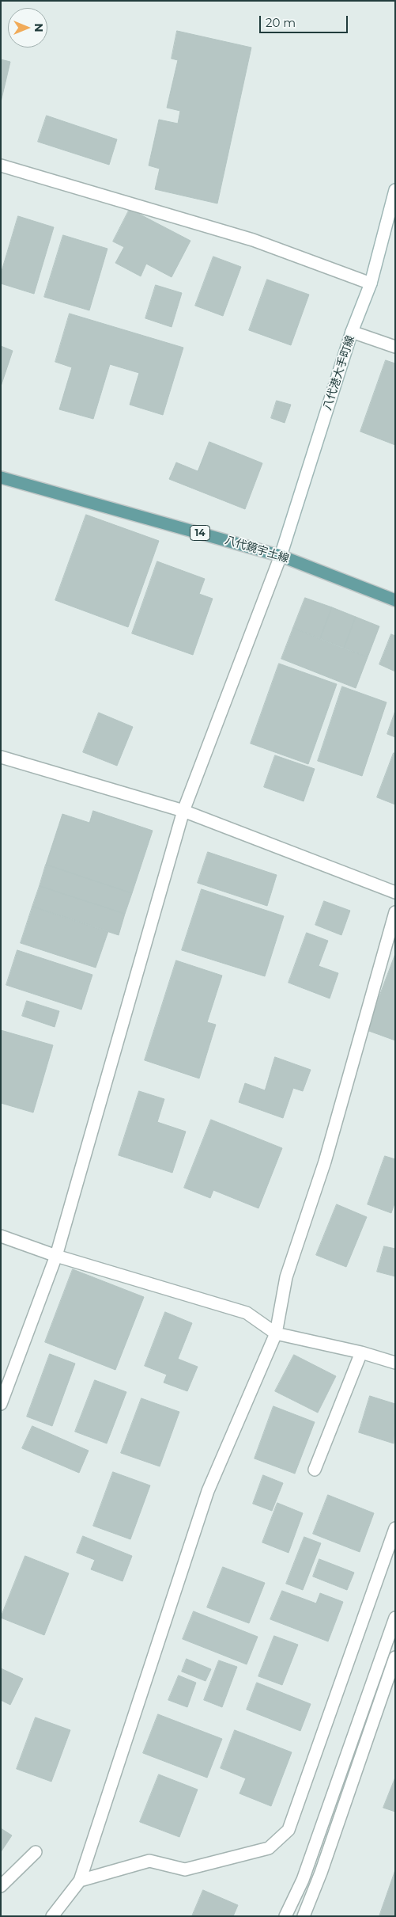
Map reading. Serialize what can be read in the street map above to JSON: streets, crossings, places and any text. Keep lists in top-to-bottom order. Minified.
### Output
{"streets":{"main road":["14","八代鏡宇土線"],"street":["八代港大手町線"]},"crossings":[["八代港大手町線","八代鏡宇土線"]],"scale_bar":"20 m","north":"right"}
